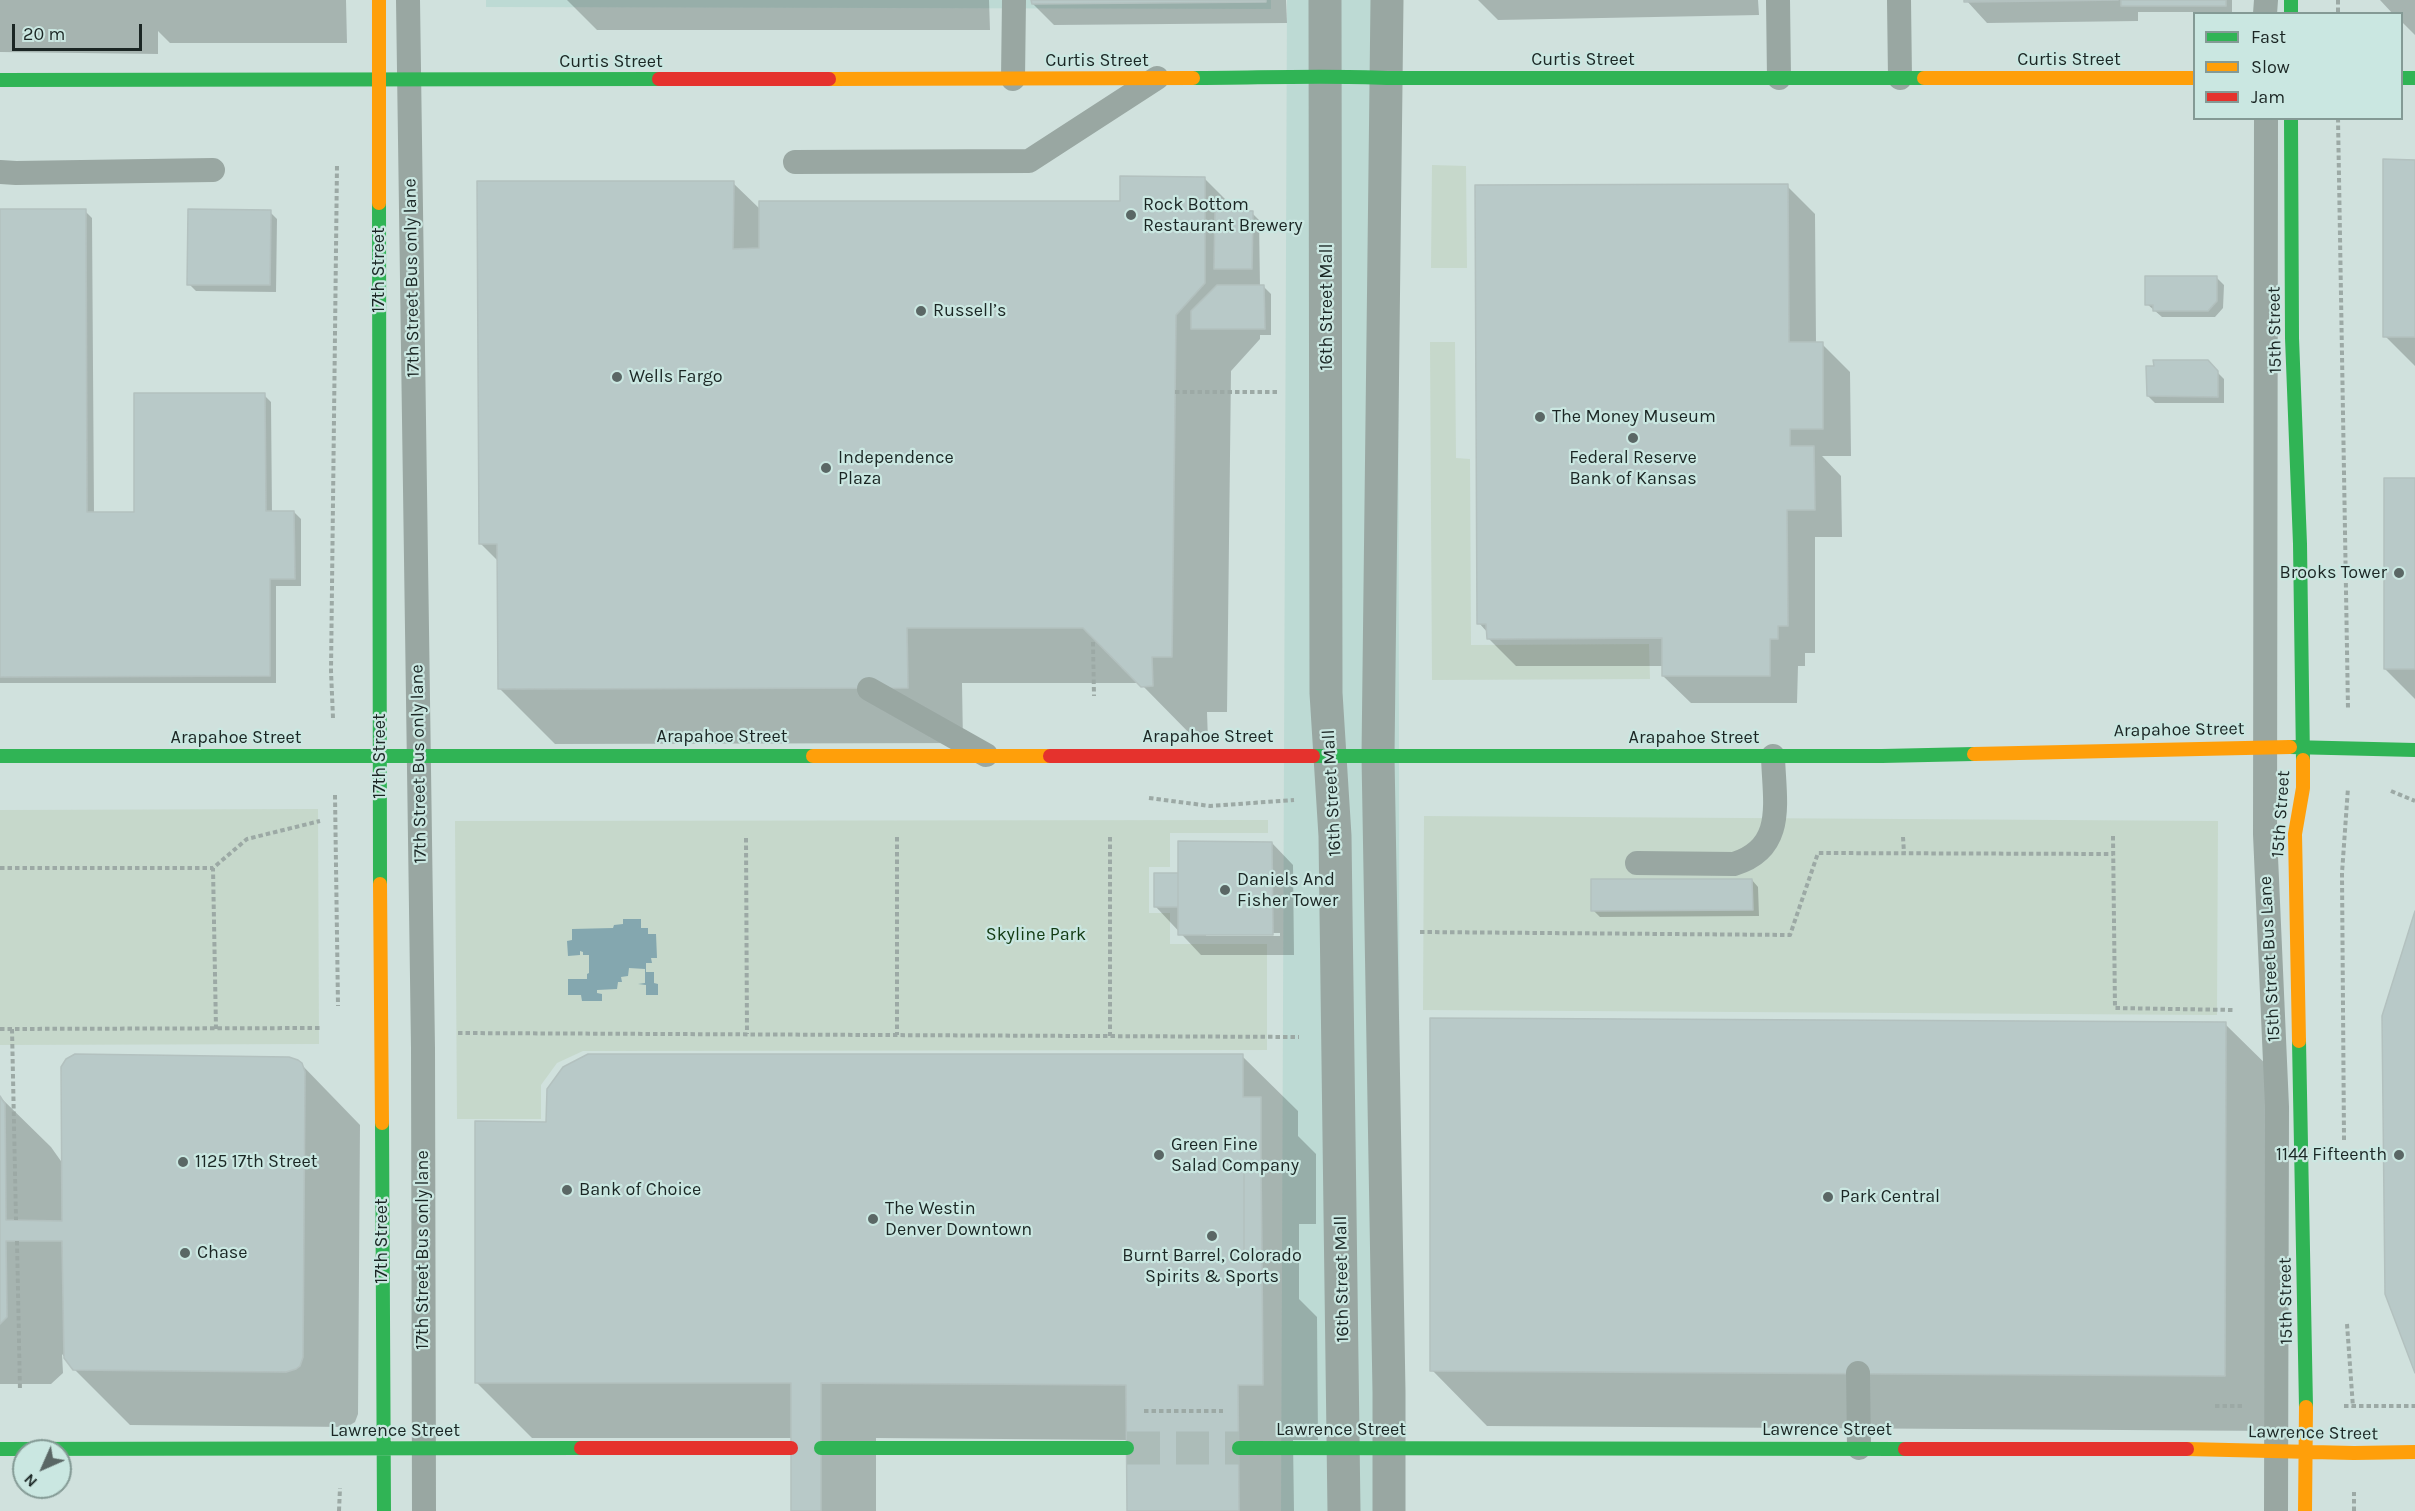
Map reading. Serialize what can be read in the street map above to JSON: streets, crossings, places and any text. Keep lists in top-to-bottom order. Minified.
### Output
{"streets":{"street":["Curtis Street","17th Street","16th Street Mall","15th Street","Arapahoe Street","Lawrence Street"],"lane":["17th Street Bus only lane","15th Street Bus Lane"]},"crossings":[["Curtis Street","17th Street"],["Curtis Street","17th Street Bus only lane"],["Curtis Street","16th Street Mall"],["17th Street","Arapahoe Street"],["17th Street","Lawrence Street"],["17th Street Bus only lane","Arapahoe Street"],["17th Street Bus only lane","Lawrence Street"],["16th Street Mall","Arapahoe Street"],["16th Street Mall","Lawrence Street"],["15th Street","Arapahoe Street"],["15th Street","Lawrence Street"],["Arapahoe Street","15th Street Bus Lane"],["15th Street Bus Lane","Lawrence Street"]],"parks":["Skyline Park"],"places":["Rock Bottom Restaurant Brewery","Russell’s","Wells Fargo","The Money Museum","Federal Reserve Bank of Kansas","Independence Plaza","Brooks Tower","Daniels And Fisher Tower","Green Fine Salad Company","1144 Fifteenth","1125 17th Street","Bank of Choice","Park Central","The Westin Denver Downtown","Burnt Barrel, Colorado Spirits & Sports","Chase"],"legend":["Fast","Slow","Jam"],"scale_bar":"20 m","north":"bottom left"}
